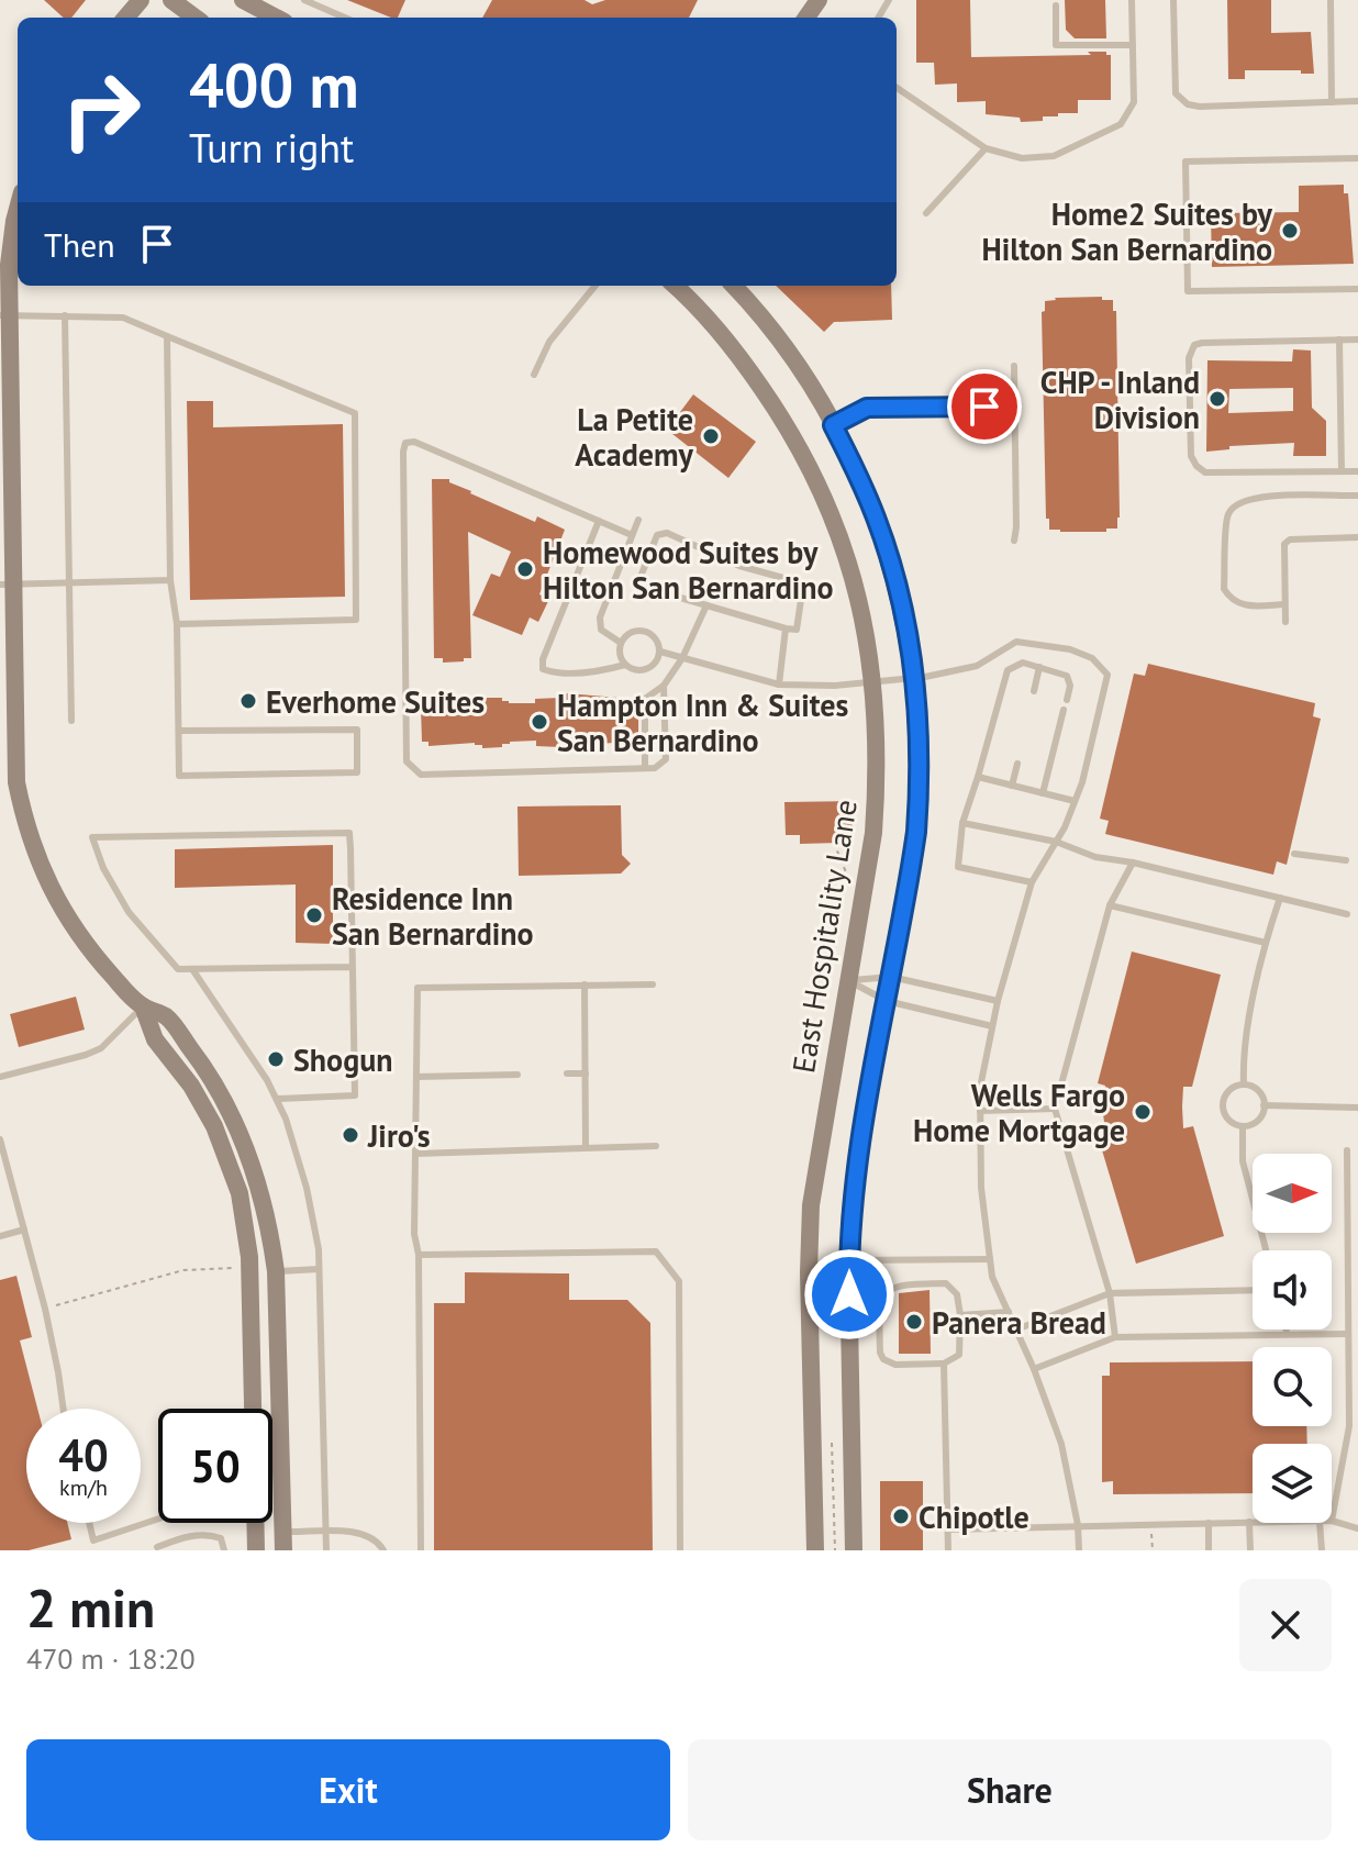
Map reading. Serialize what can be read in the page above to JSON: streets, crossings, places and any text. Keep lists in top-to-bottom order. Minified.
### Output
{"streets":{"main road":["East Hospitality Lane"]},"places":["Home2 Suites by Hilton San Bernardino","CHP - Inland Division","La Petite Academy","Homewood Suites by Hilton San Bernardino","Everhome Suites","Hampton Inn & Suites San Bernardino","Residence Inn San Bernardino","Shogun","Wells Fargo Home Mortgage","Jiro's","Panera Bread","Chipotle"],"north":"right","page":{"turn":["400 m","Turn right"],"then":"Then","speed":"40 km/h","limit":"50","heading":["2 min","470 m · 18:20"],"buttons":["Exit","Share"]}}
